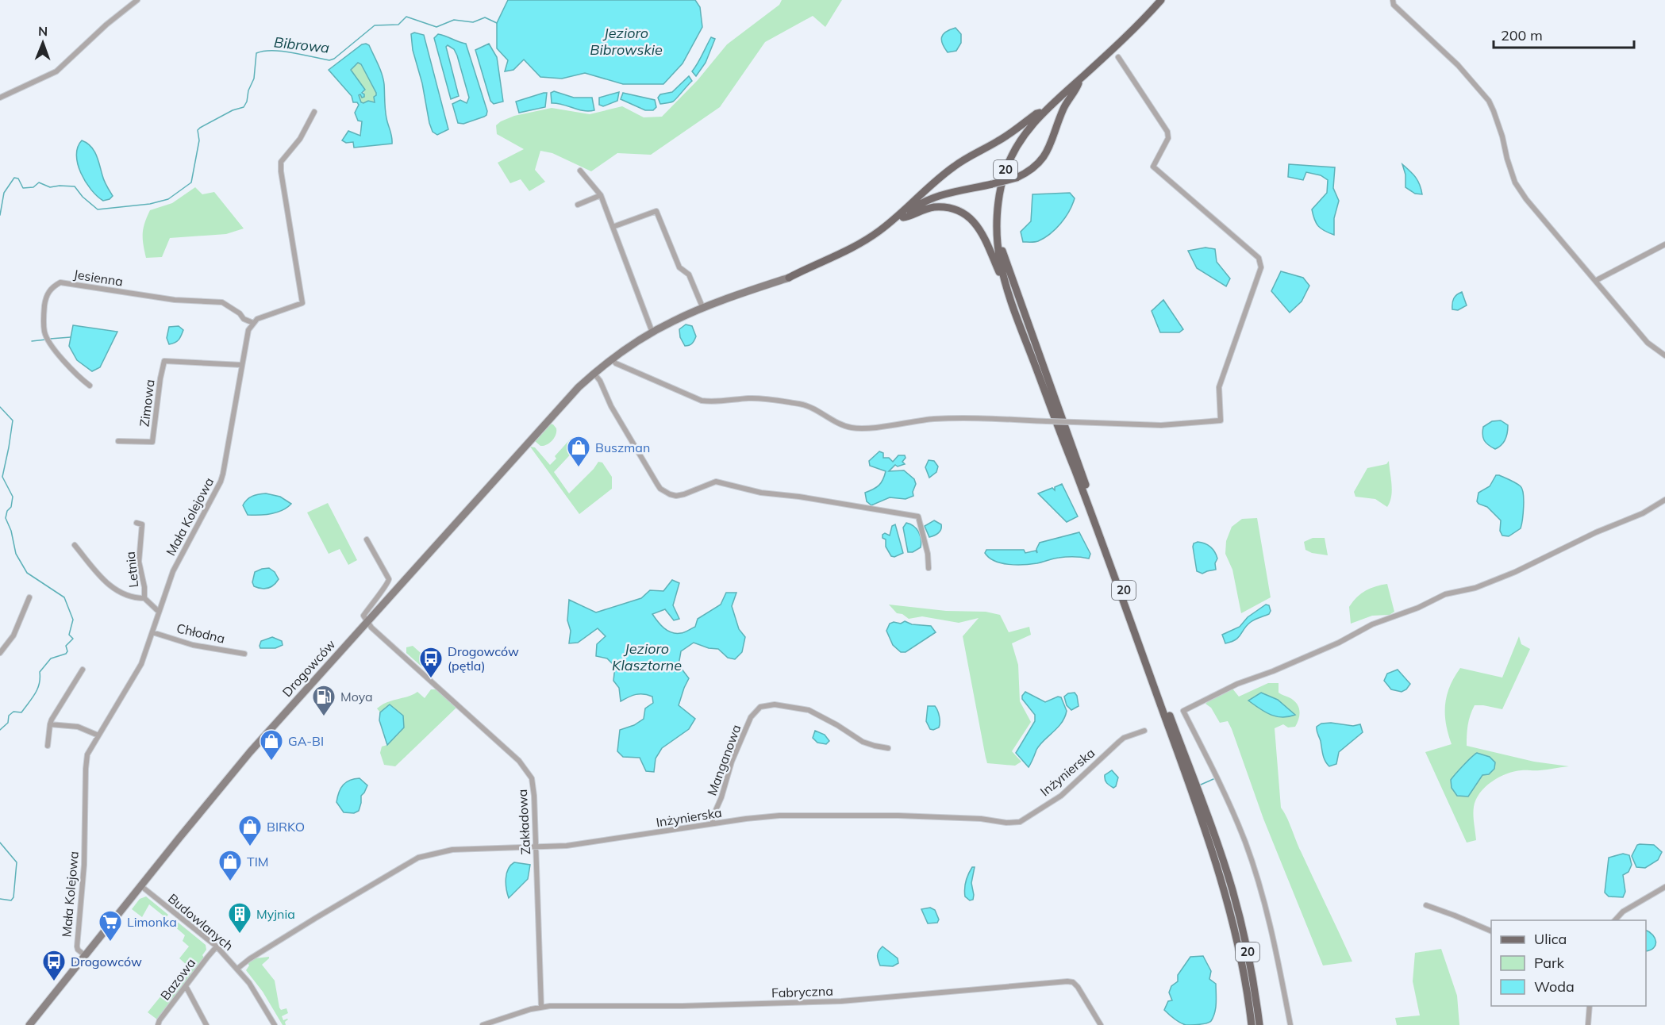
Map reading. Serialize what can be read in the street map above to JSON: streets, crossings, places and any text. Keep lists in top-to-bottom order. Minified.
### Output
{"streets":{"main road":["20","Drogowców"],"street":["Jesienna","Zimowa","Mała Kolejowa","Letnia","Chłodna","Manganowa","Inżynierska","Zakładowa","Budowlanych","Bazowa","Fabryczna"]},"crossings":[["Jesienna","Mała Kolejowa"],["Zimowa","Mała Kolejowa"],["Mała Kolejowa","Letnia"],["Mała Kolejowa","Chłodna"],["Mała Kolejowa","Drogowców"],["Drogowców","Zakładowa"],["Drogowców","Budowlanych"],["Manganowa","Inżynierska"],["Inżynierska","Zakładowa"],["Inżynierska","Budowlanych"],["Zakładowa","Fabryczna"],["Budowlanych","Bazowa"]],"water":["Jezioro Bibrowskie","Bibrowa","Jezioro Klasztorne"],"places":{"shop":["Buszman","GA-BI","BIRKO","TIM"],"bus stop":["Drogowców (pętla)","Drogowców"],"fuel station":["Moya"],"building":["Myjnia"],"supermarket":["Limonka"]},"legend":["Ulica","Park","Woda"],"scale_bar":"200 m","north":"top"}
